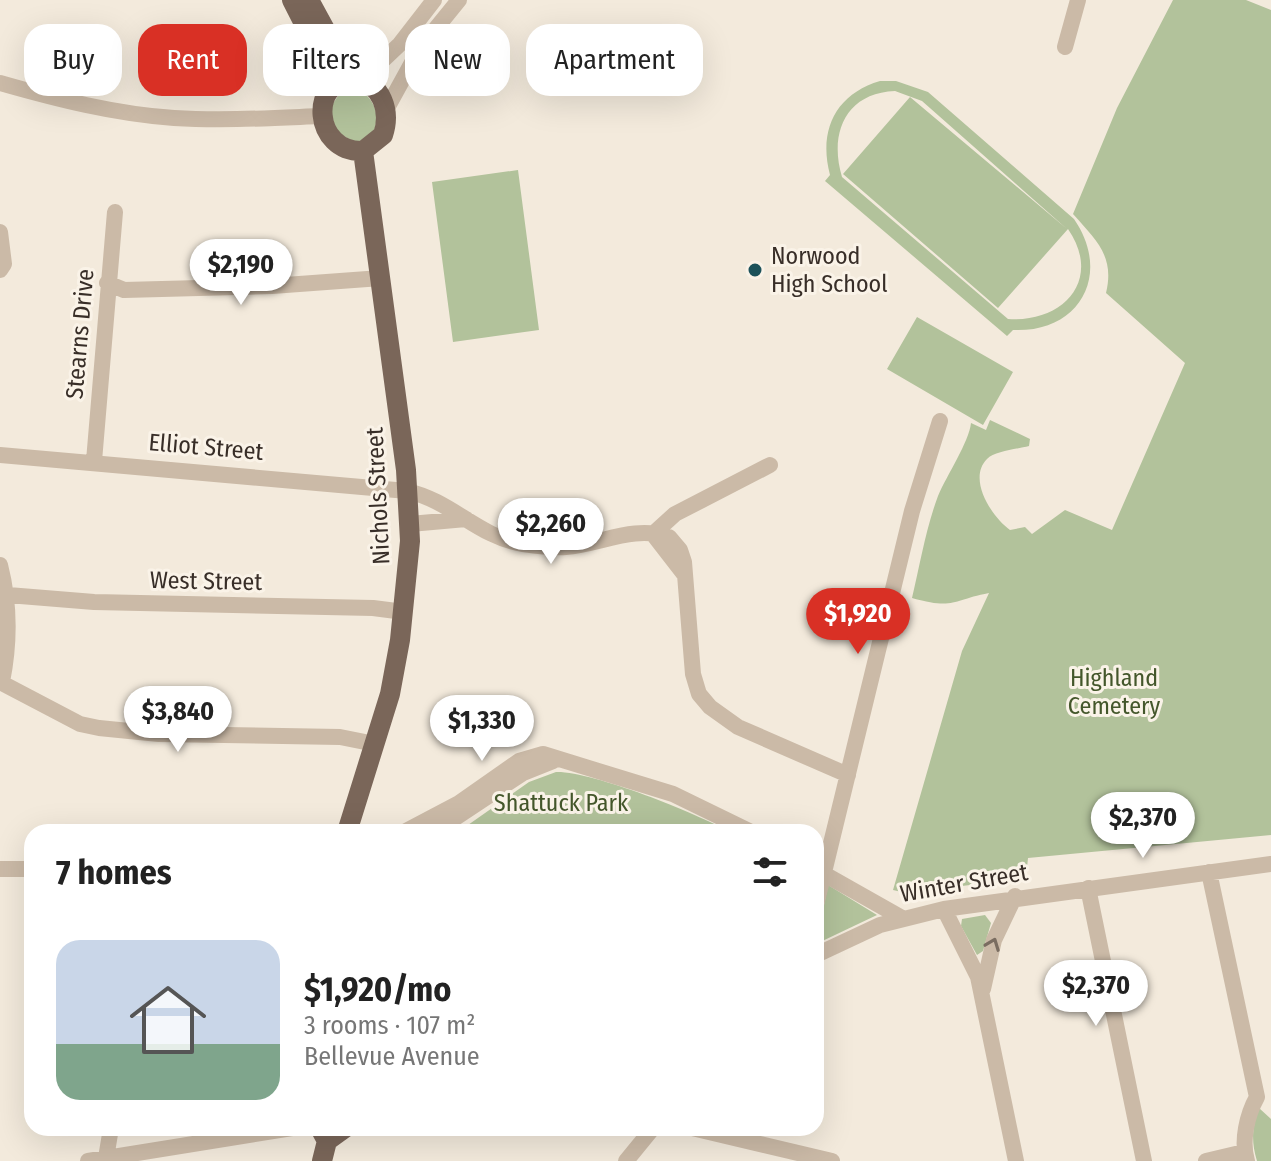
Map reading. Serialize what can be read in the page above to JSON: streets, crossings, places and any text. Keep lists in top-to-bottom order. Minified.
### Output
{"streets":{"main road":["Nichols Street"],"street":["Stearns Drive","Elliot Street","West Street","Winter Street"]},"crossings":[["Stearns Drive","Elliot Street"],["Elliot Street","Nichols Street"],["Nichols Street","West Street"]],"parks":["Highland Cemetery","Shattuck Park"],"places":["Norwood High School"],"page":{"chip":["Buy","Rent","Filters","New","Apartment"],"price":["$2,190","$2,260","$1,920","$3,840","$1,330","$2,370","$2,370"],"heading":"7 homes","list":[{"name":"$1,920/mo","note":"3 rooms · 107 m² · Bellevue Avenue"}]}}
